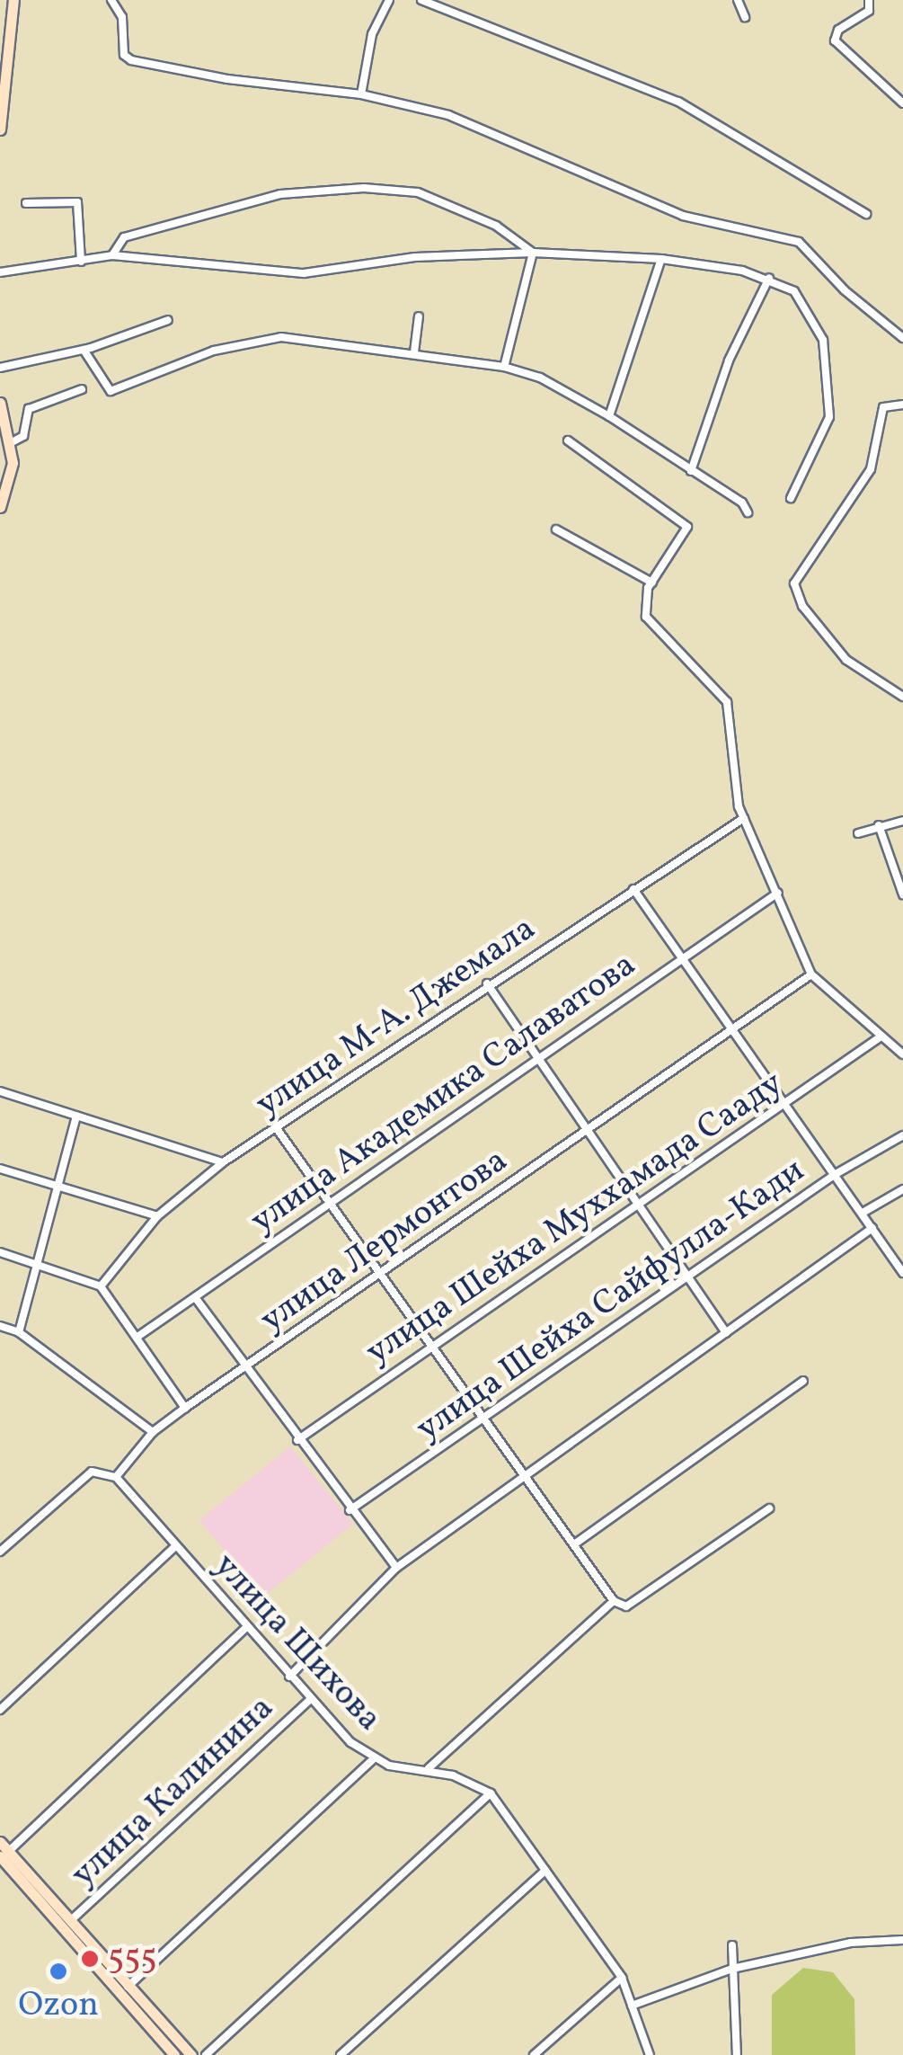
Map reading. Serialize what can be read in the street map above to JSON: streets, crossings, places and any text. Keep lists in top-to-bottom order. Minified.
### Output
{"streets":{"street":["улица М-А. Джемала","улица Академика Салаватова","улица Шейха Муххамада Сааду","улица Лермонтова","улица Шейха Сайфулла-Кади","улица Шихова","улица Калинина"]},"crossings":[["улица Лермонтова","улица Шихова"],["улица Шихова","улица Калинина"]],"places":["555","Ozon"]}
